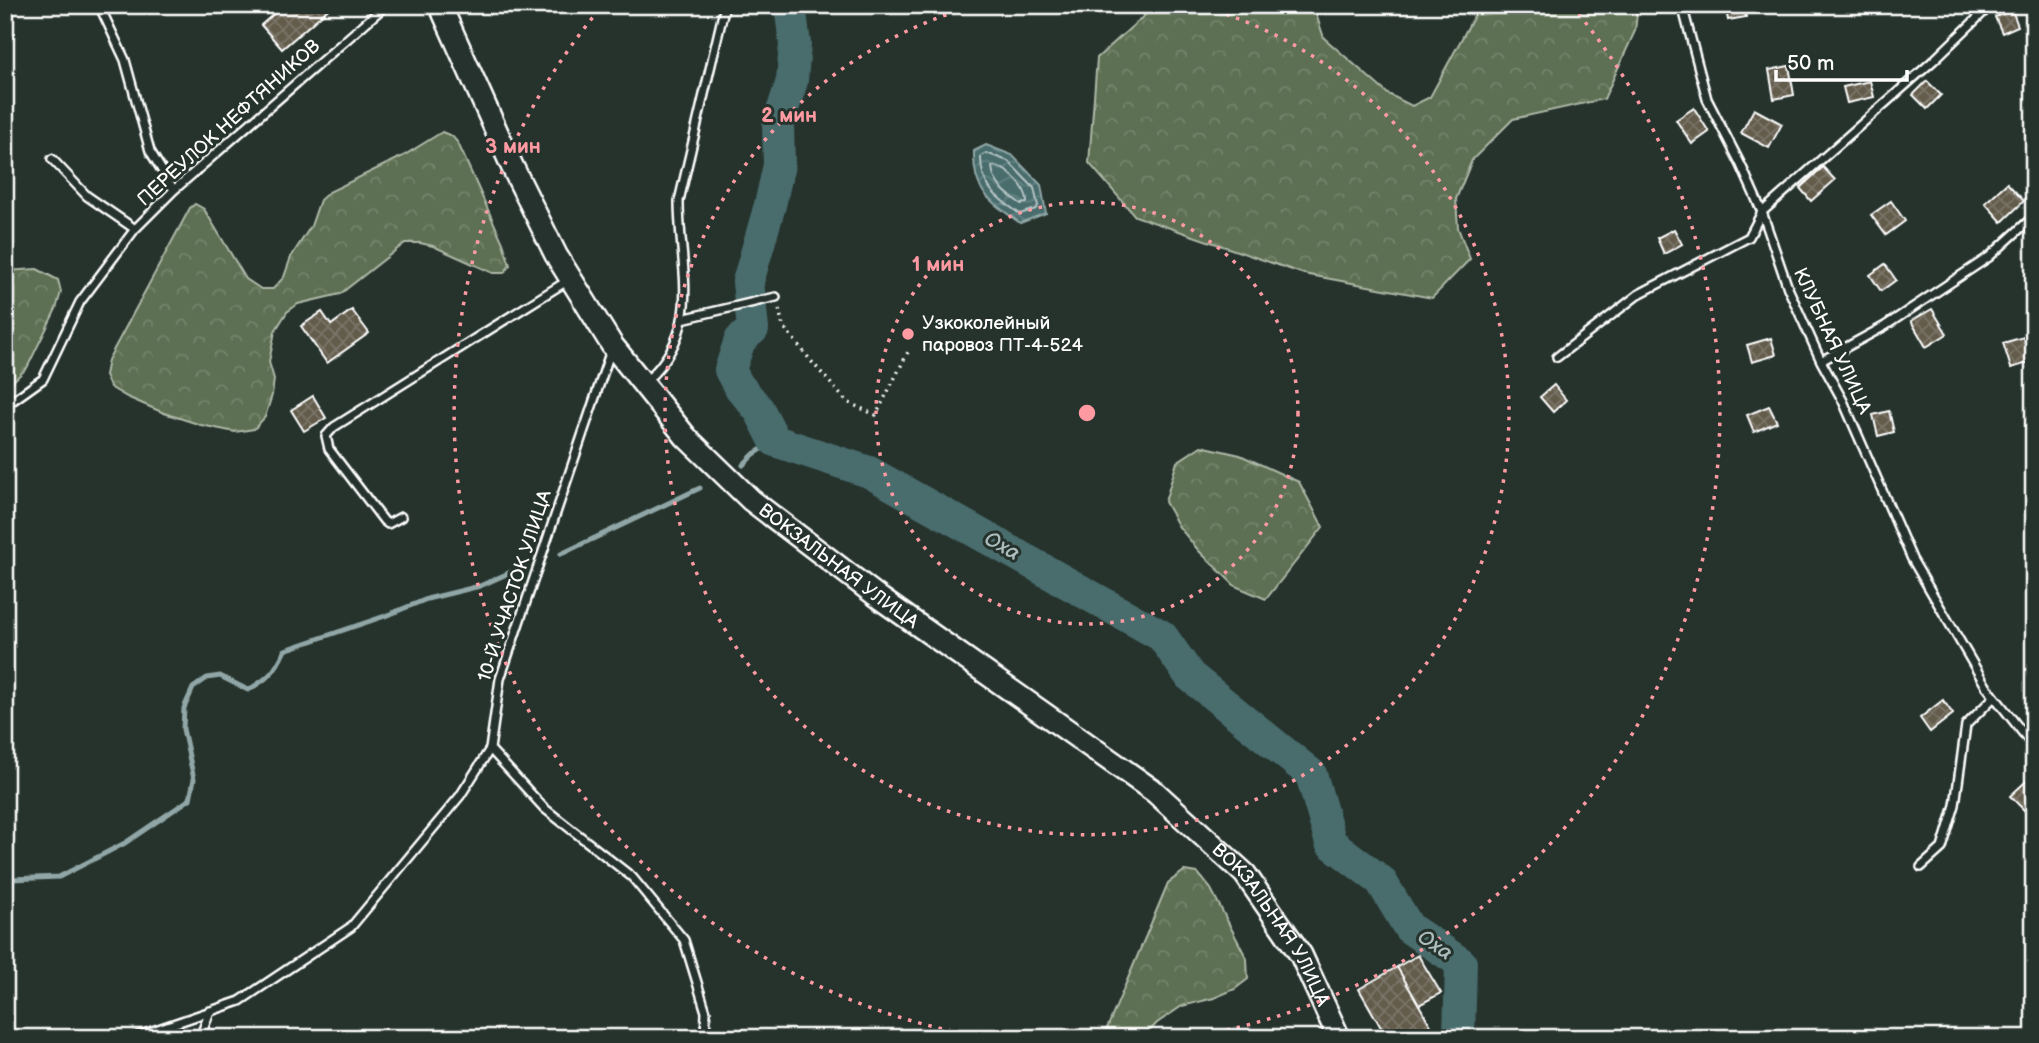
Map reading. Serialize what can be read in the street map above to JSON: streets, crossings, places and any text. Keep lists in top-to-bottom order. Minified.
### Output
{"streets":{"street":["ВОКЗАЛЬНАЯ УЛИЦА"],"lane":["ПЕРЕУЛОК НЕФТЯНИКОВ","КЛУБНАЯ УЛИЦА","10-Й УЧАСТОК УЛИЦА"]},"crossings":[["ВОКЗАЛЬНАЯ УЛИЦА","10-Й УЧАСТОК УЛИЦА"]],"water":["Оха"],"places":["Узкоколейный паровоз ПТ-4-524"],"scale_bar":"50 m","rings":["2 мин","3 мин","1 мин"]}
